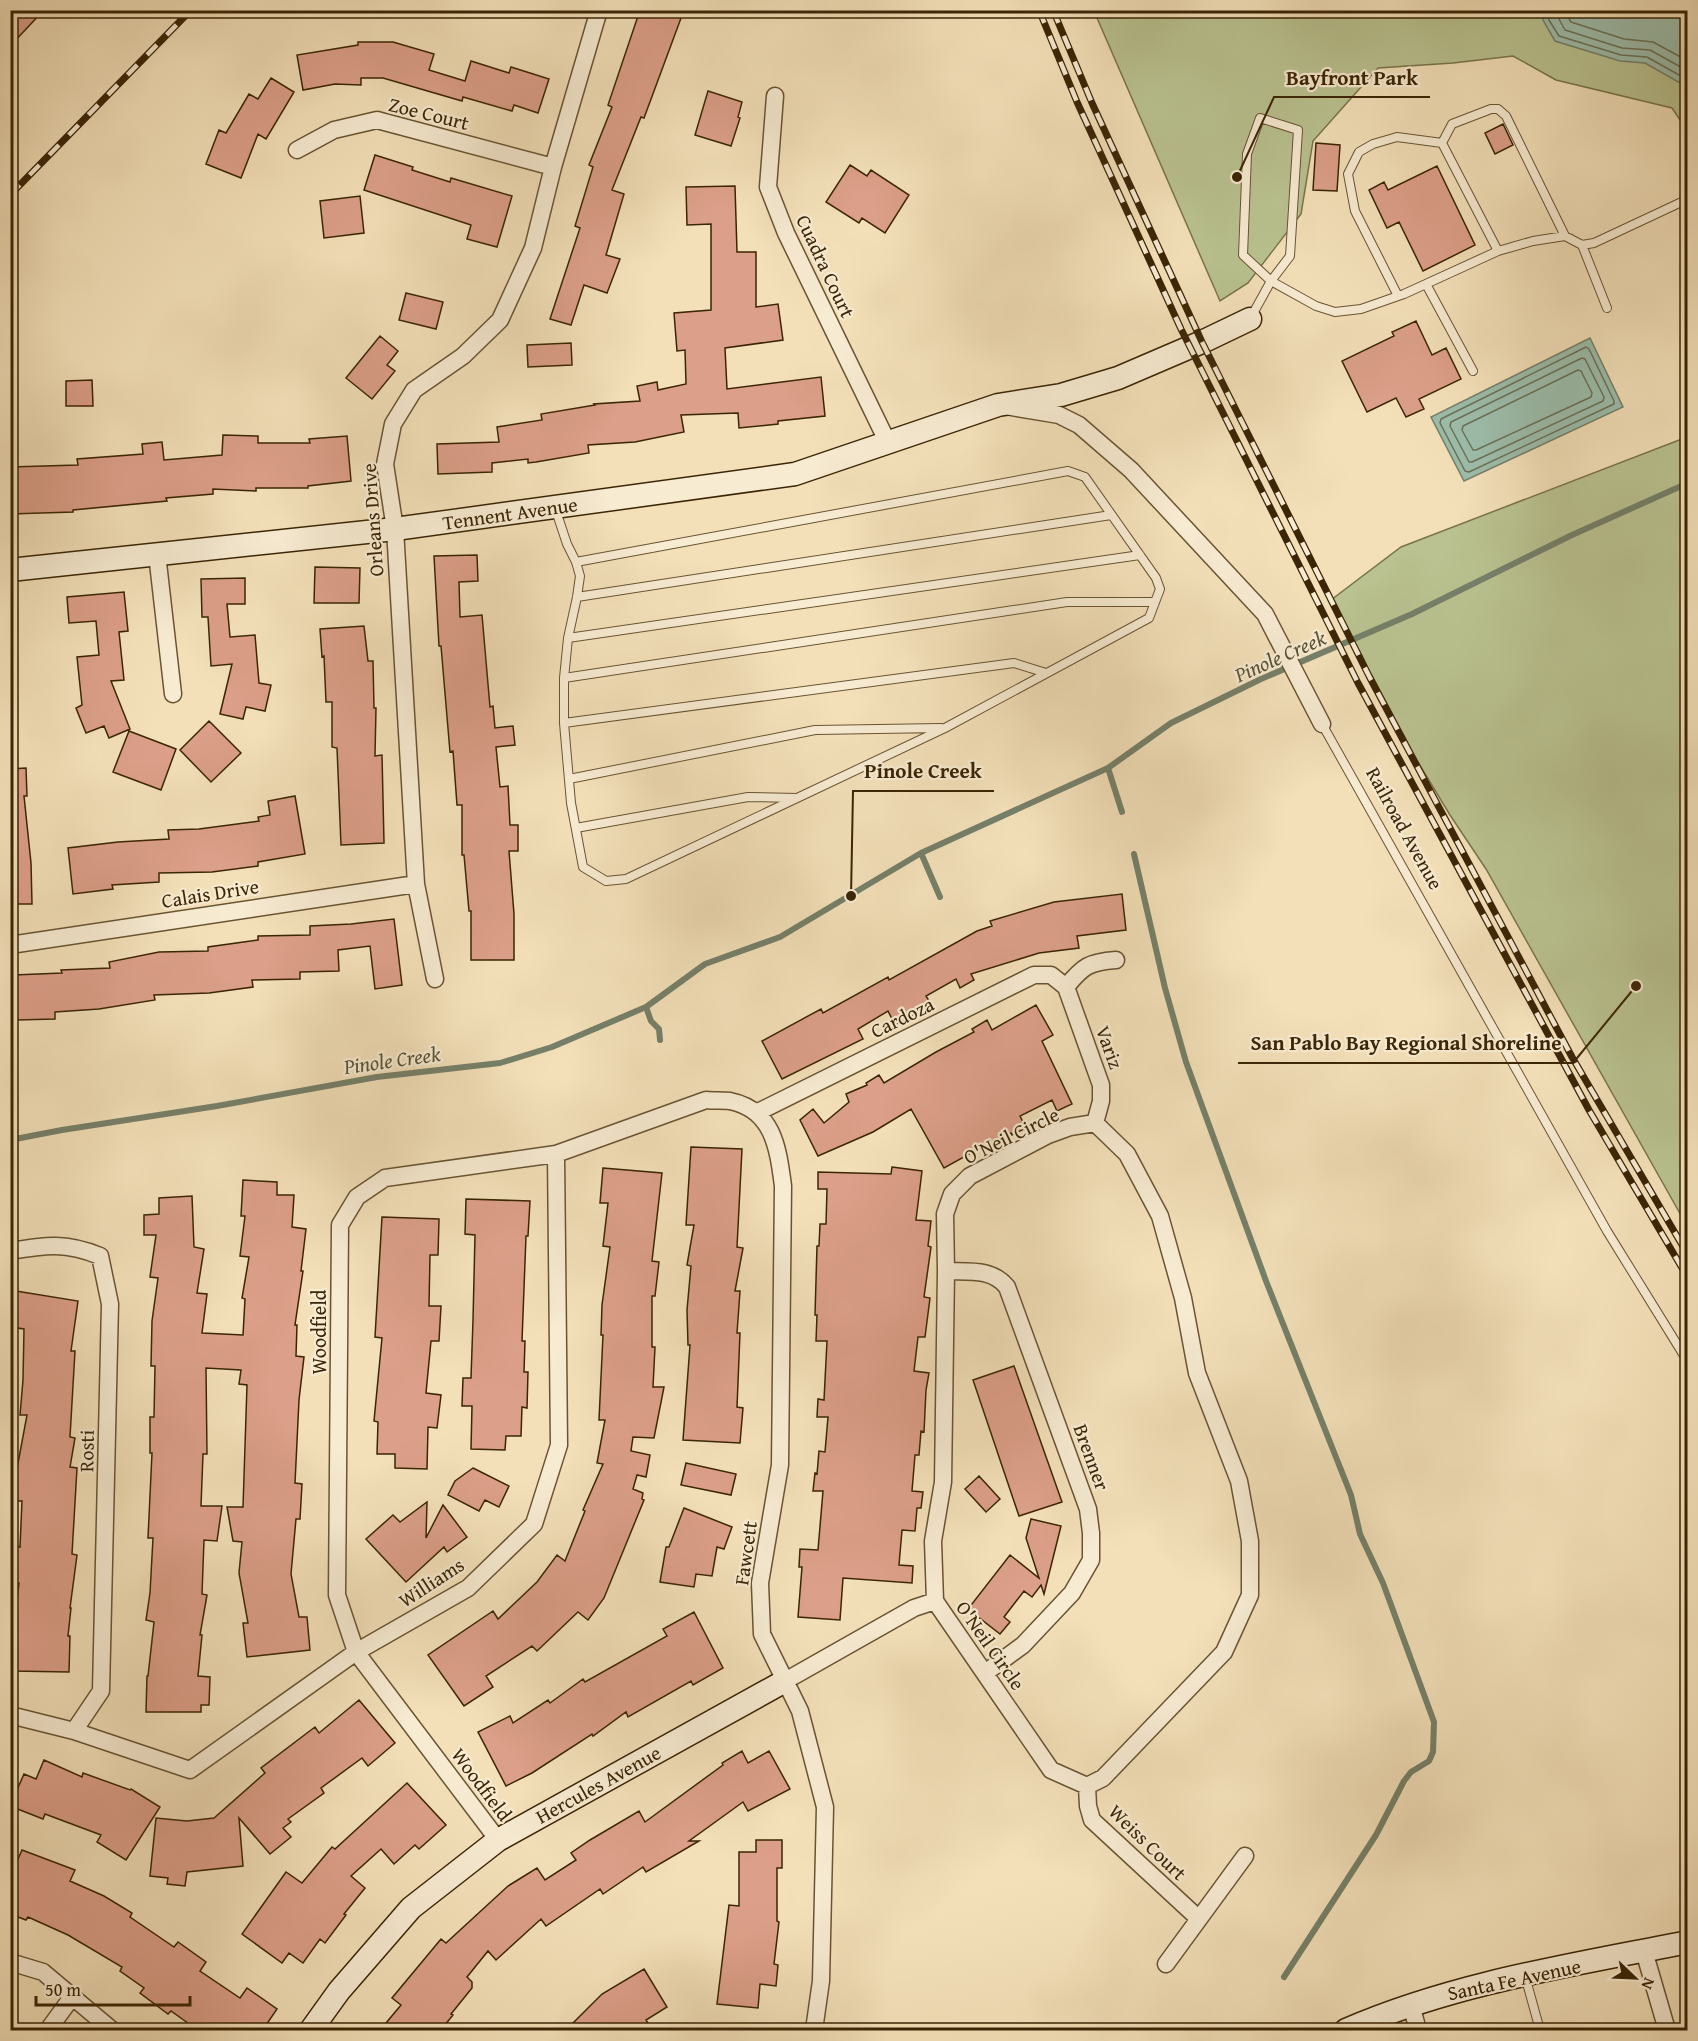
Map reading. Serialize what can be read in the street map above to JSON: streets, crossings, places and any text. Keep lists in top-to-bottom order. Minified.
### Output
{"streets":{"street":["Zoe Court","Cuadra Court","Tennent Avenue","Orleans Drive","Railroad Avenue","Calais Drive","Cardoza","Variz","O'Neil Circle","Woodfield","Rosti","Brenner","Fawcett","Williams","Hercules Avenue","Weiss Court","Santa Fe Avenue"]},"crossings":[["Zoe Court","Orleans Drive"],["Cuadra Court","Tennent Avenue"],["Tennent Avenue","Orleans Drive"],["Tennent Avenue","Railroad Avenue"],["Orleans Drive","Calais Drive"],["Cardoza","Variz"],["Cardoza","Woodfield"],["Cardoza","Fawcett"],["Variz","O'Neil Circle"],["O'Neil Circle","Brenner"],["O'Neil Circle","Hercules Avenue"],["O'Neil Circle","Weiss Court"],["Woodfield","Fawcett"],["Woodfield","Williams"],["Woodfield","Hercules Avenue"],["Rosti","Williams"],["Fawcett","Hercules Avenue"]],"water":["Pinole Creek"],"places":["Bayfront Park","Pinole Creek","San Pablo Bay Regional Shoreline"],"scale_bar":"50 m","north":"bottom right"}
